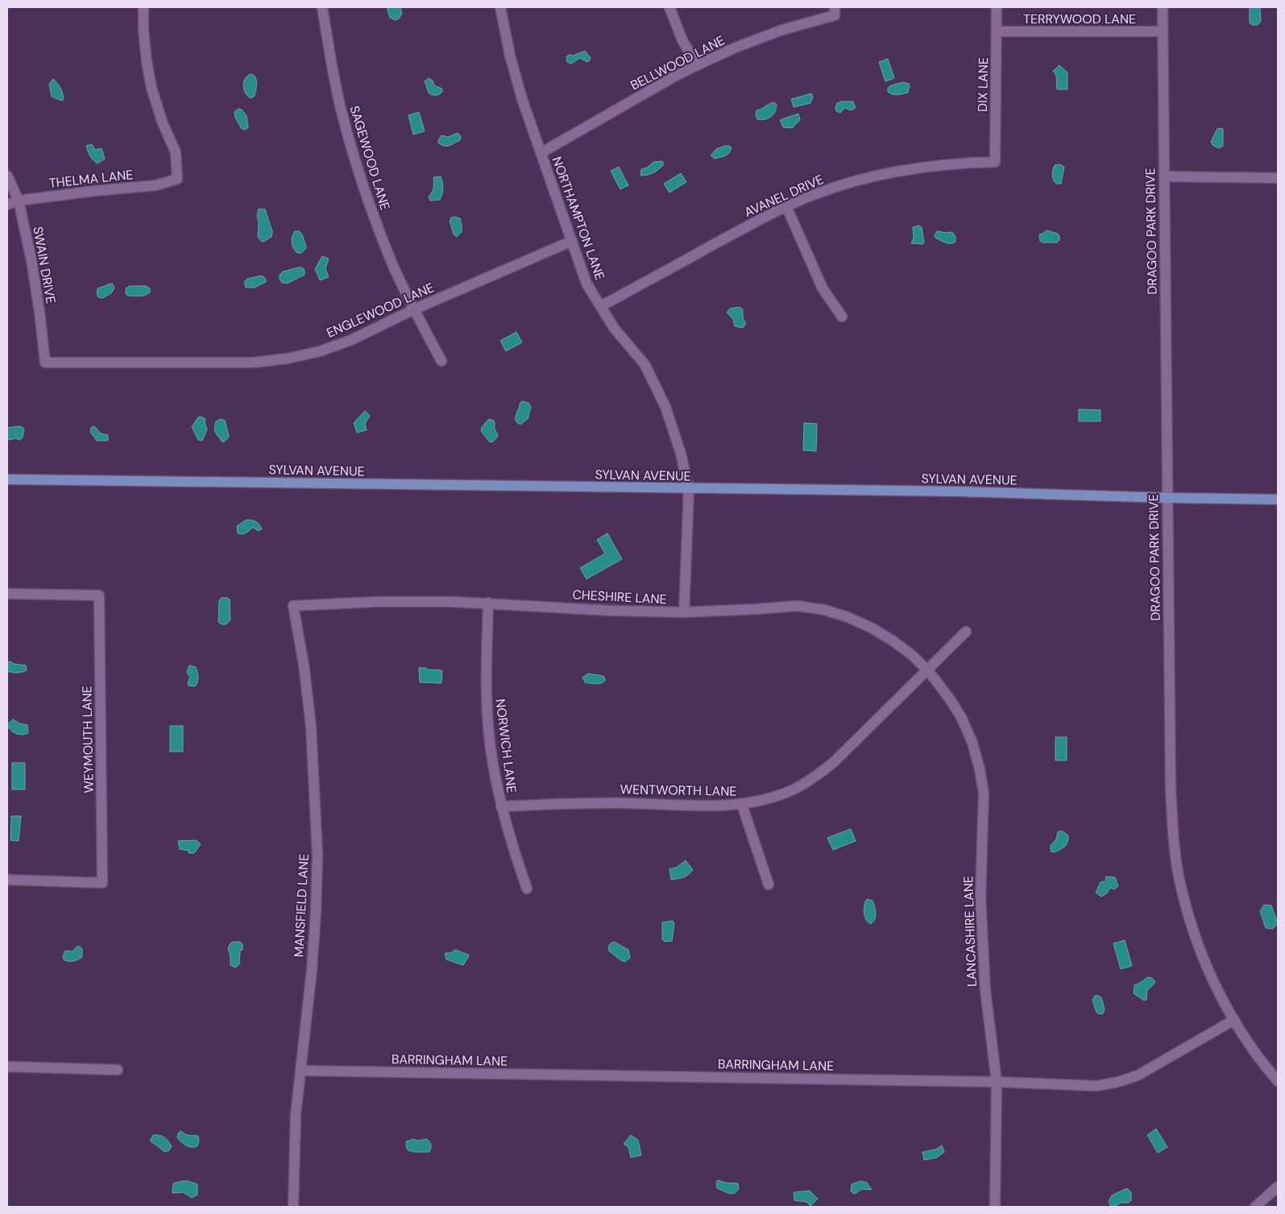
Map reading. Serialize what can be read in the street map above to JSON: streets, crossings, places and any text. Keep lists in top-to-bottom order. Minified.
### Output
{"streets":{"main road":["SYLVAN AVENUE"],"street":["TERRYWOOD LANE","BELLWOOD LANE","DIX LANE","SAGEWOOD LANE","THELMA LANE","AVANEL DRIVE","NORTHAMPTON LANE","DRAGOO PARK DRIVE","SWAIN DRIVE","ENGLEWOOD LANE","CHESHIRE LANE","WEYMOUTH LANE","NORWICH LANE","WENTWORTH LANE","MANSFIELD LANE","LANCASHIRE LANE","BARRINGHAM LANE"]},"crossings":[["TERRYWOOD LANE","DIX LANE"],["TERRYWOOD LANE","DRAGOO PARK DRIVE"],["BELLWOOD LANE","NORTHAMPTON LANE"],["DIX LANE","AVANEL DRIVE"],["SAGEWOOD LANE","ENGLEWOOD LANE"],["THELMA LANE","SWAIN DRIVE"],["AVANEL DRIVE","NORTHAMPTON LANE"],["NORTHAMPTON LANE","ENGLEWOOD LANE"],["NORTHAMPTON LANE","SYLVAN AVENUE"],["NORTHAMPTON LANE","CHESHIRE LANE"],["DRAGOO PARK DRIVE","SYLVAN AVENUE"],["DRAGOO PARK DRIVE","BARRINGHAM LANE"],["SWAIN DRIVE","ENGLEWOOD LANE"],["CHESHIRE LANE","NORWICH LANE"],["CHESHIRE LANE","WENTWORTH LANE"],["CHESHIRE LANE","MANSFIELD LANE"],["CHESHIRE LANE","LANCASHIRE LANE"],["NORWICH LANE","WENTWORTH LANE"],["WENTWORTH LANE","LANCASHIRE LANE"],["MANSFIELD LANE","BARRINGHAM LANE"],["LANCASHIRE LANE","BARRINGHAM LANE"]]}
